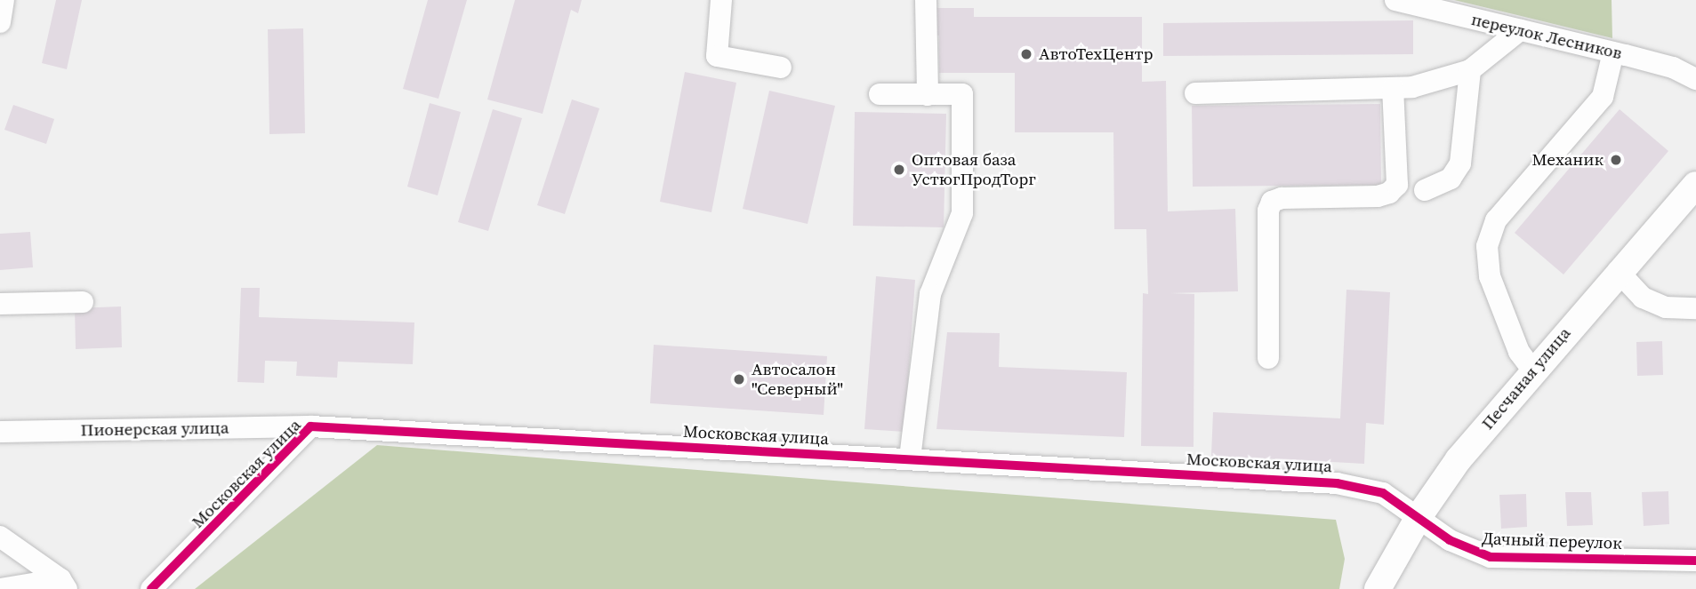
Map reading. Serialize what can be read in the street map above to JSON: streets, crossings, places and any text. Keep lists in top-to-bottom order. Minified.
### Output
{"streets":{"main road":["Песчаная улица"],"street":["переулок Лесников","Пионерская улица","Московская улица","Дачный переулок"]},"crossings":[["Песчаная улица","Московская улица"],["Песчаная улица","Дачный переулок"],["Пионерская улица","Московская улица"],["Московская улица","Дачный переулок"]],"places":["АвтоТехЦентр","Механик","Оптовая база УстюгПродТорг","Автосалон \"Северный\""]}
